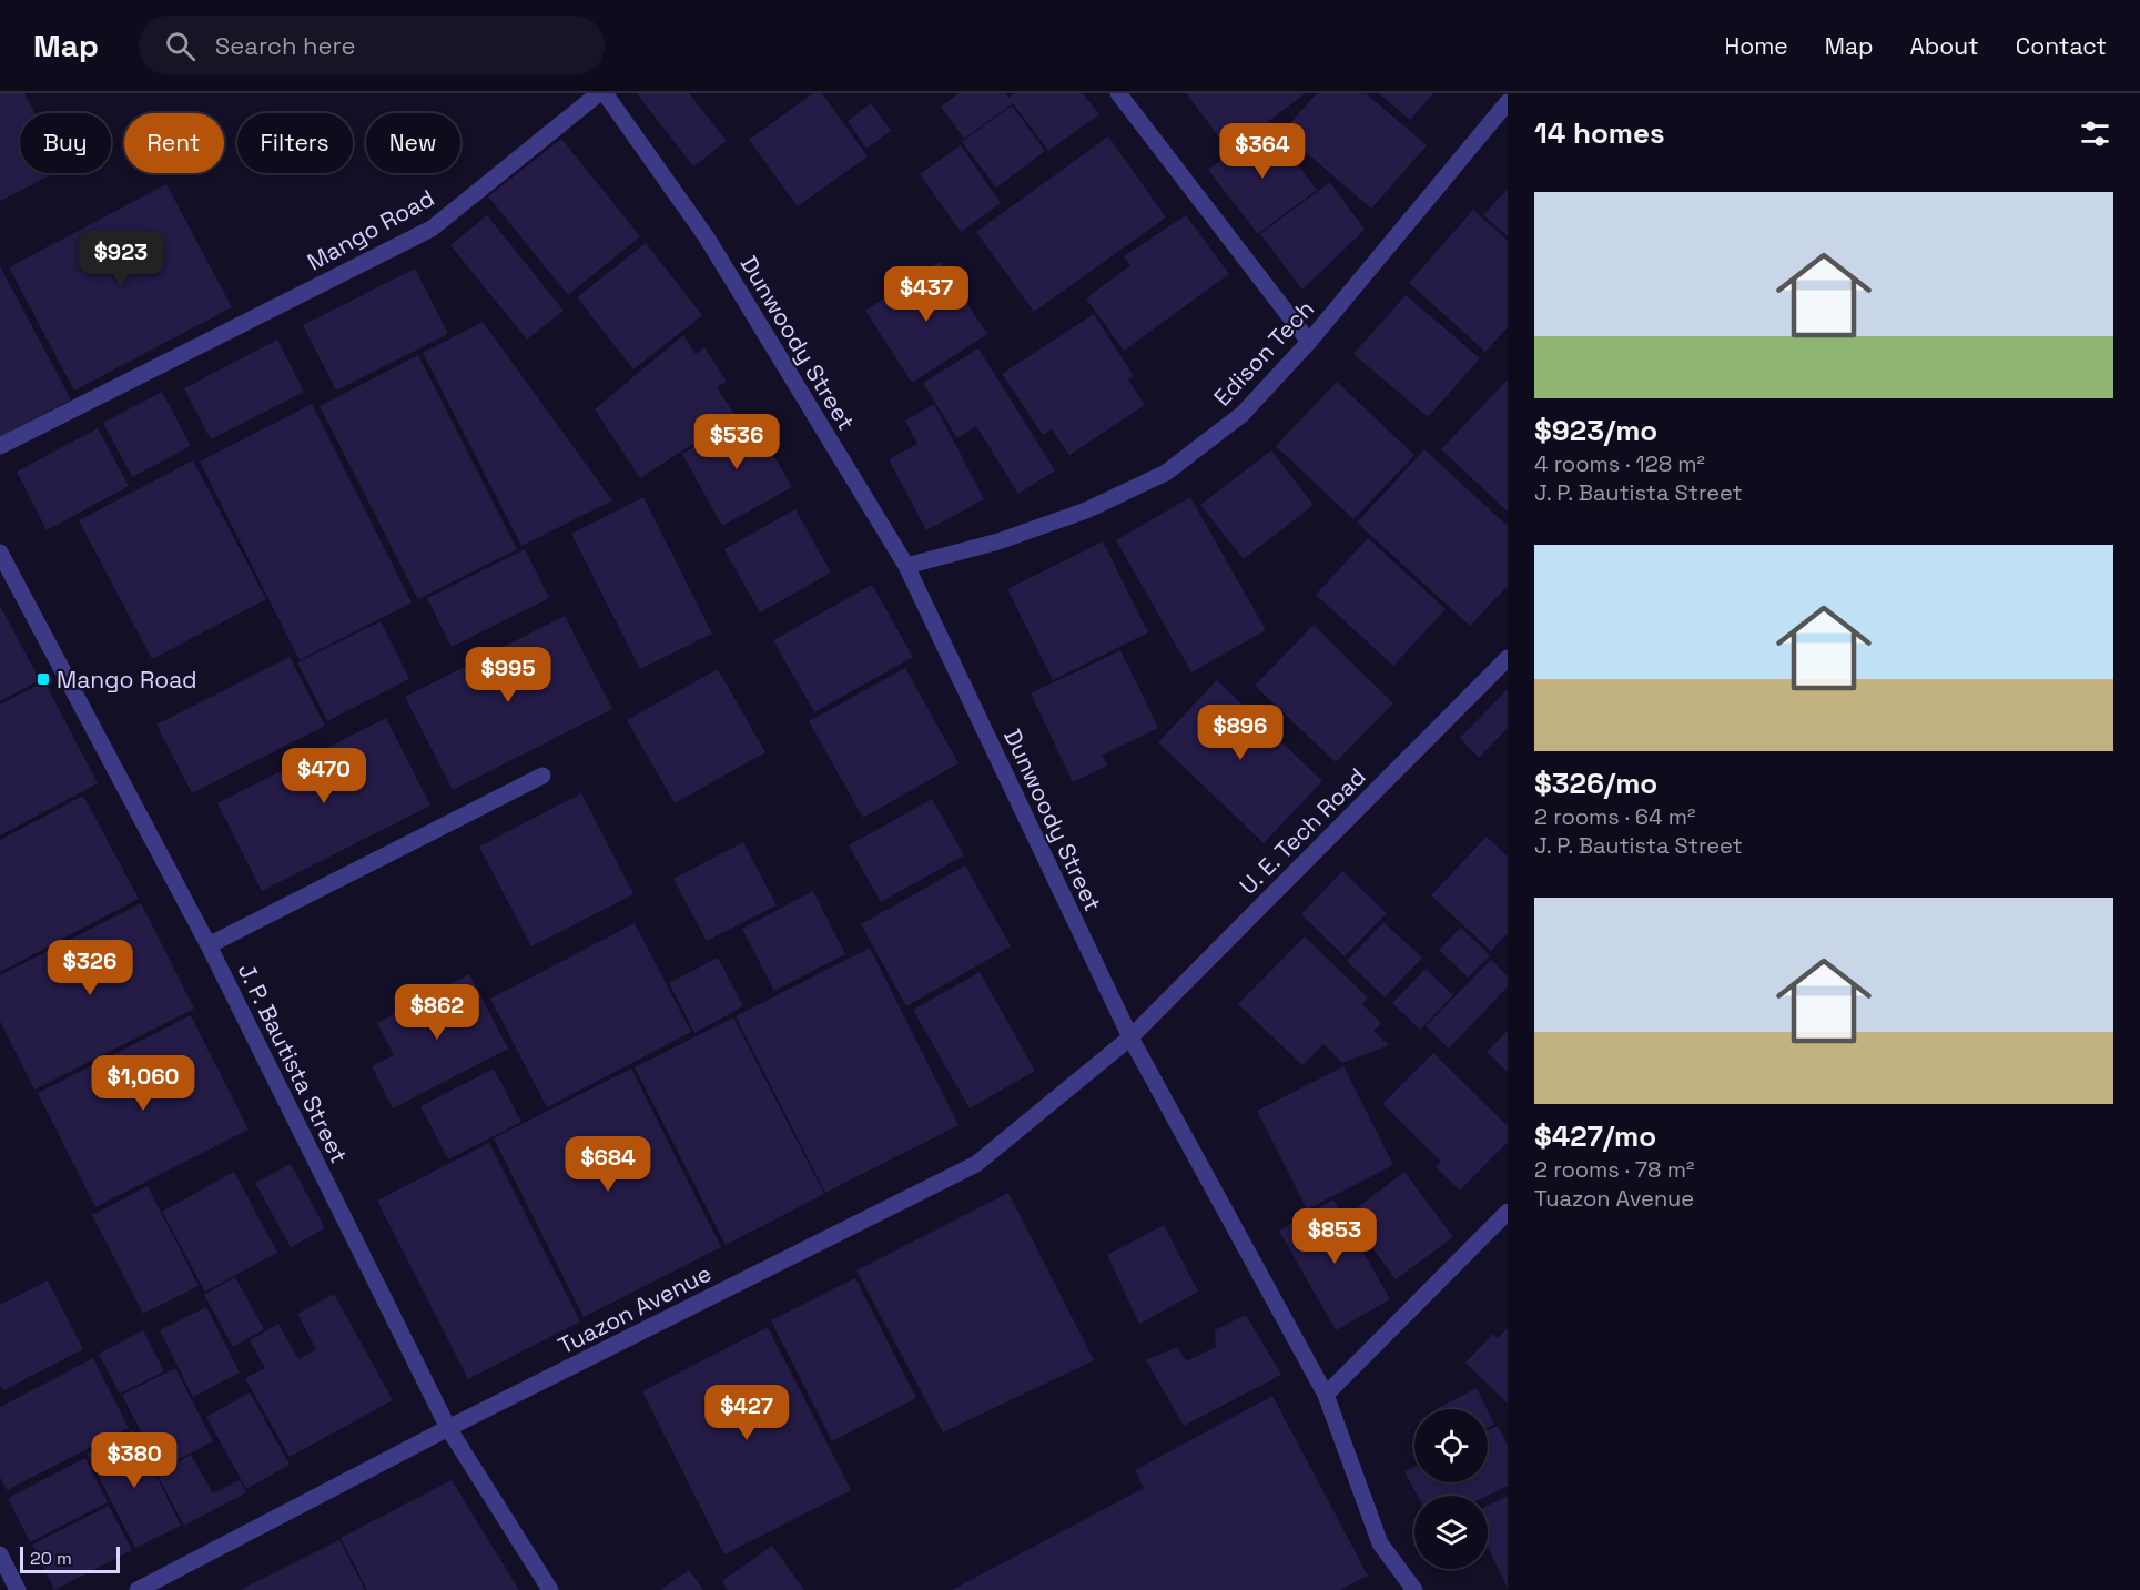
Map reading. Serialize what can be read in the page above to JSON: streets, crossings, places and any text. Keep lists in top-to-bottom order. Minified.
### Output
{"streets":{"street":["Mango Road","Dunwoody Street","Edison Tech","U. E. Tech Road","J. P. Bautista Street","Tuazon Avenue"]},"crossings":[["Mango Road","Dunwoody Street"],["Dunwoody Street","Edison Tech"],["Dunwoody Street","U. E. Tech Road"],["Dunwoody Street","Tuazon Avenue"],["U. E. Tech Road","Tuazon Avenue"],["J. P. Bautista Street","Tuazon Avenue"]],"places":{"transit":["Mango Road"]},"scale_bar":"20 m","page":{"header":"Map","search":"Search here","nav":["Home","Map","About","Contact"],"heading":"14 homes","chip":["Buy","Rent","Filters","New"],"price":["$364","$923","$437","$536","$995","$896","$470","$326","$862","$1,060","$684","$853","$427","$380"],"list":[{"name":"$923/mo","note":"4 rooms · 128 m² · J. P. Bautista Street"},{"name":"$326/mo","note":"2 rooms · 64 m² · J. P. Bautista Street"},{"name":"$427/mo","note":"2 rooms · 78 m² · Tuazon Avenue"}],"scale":"20 m"}}
